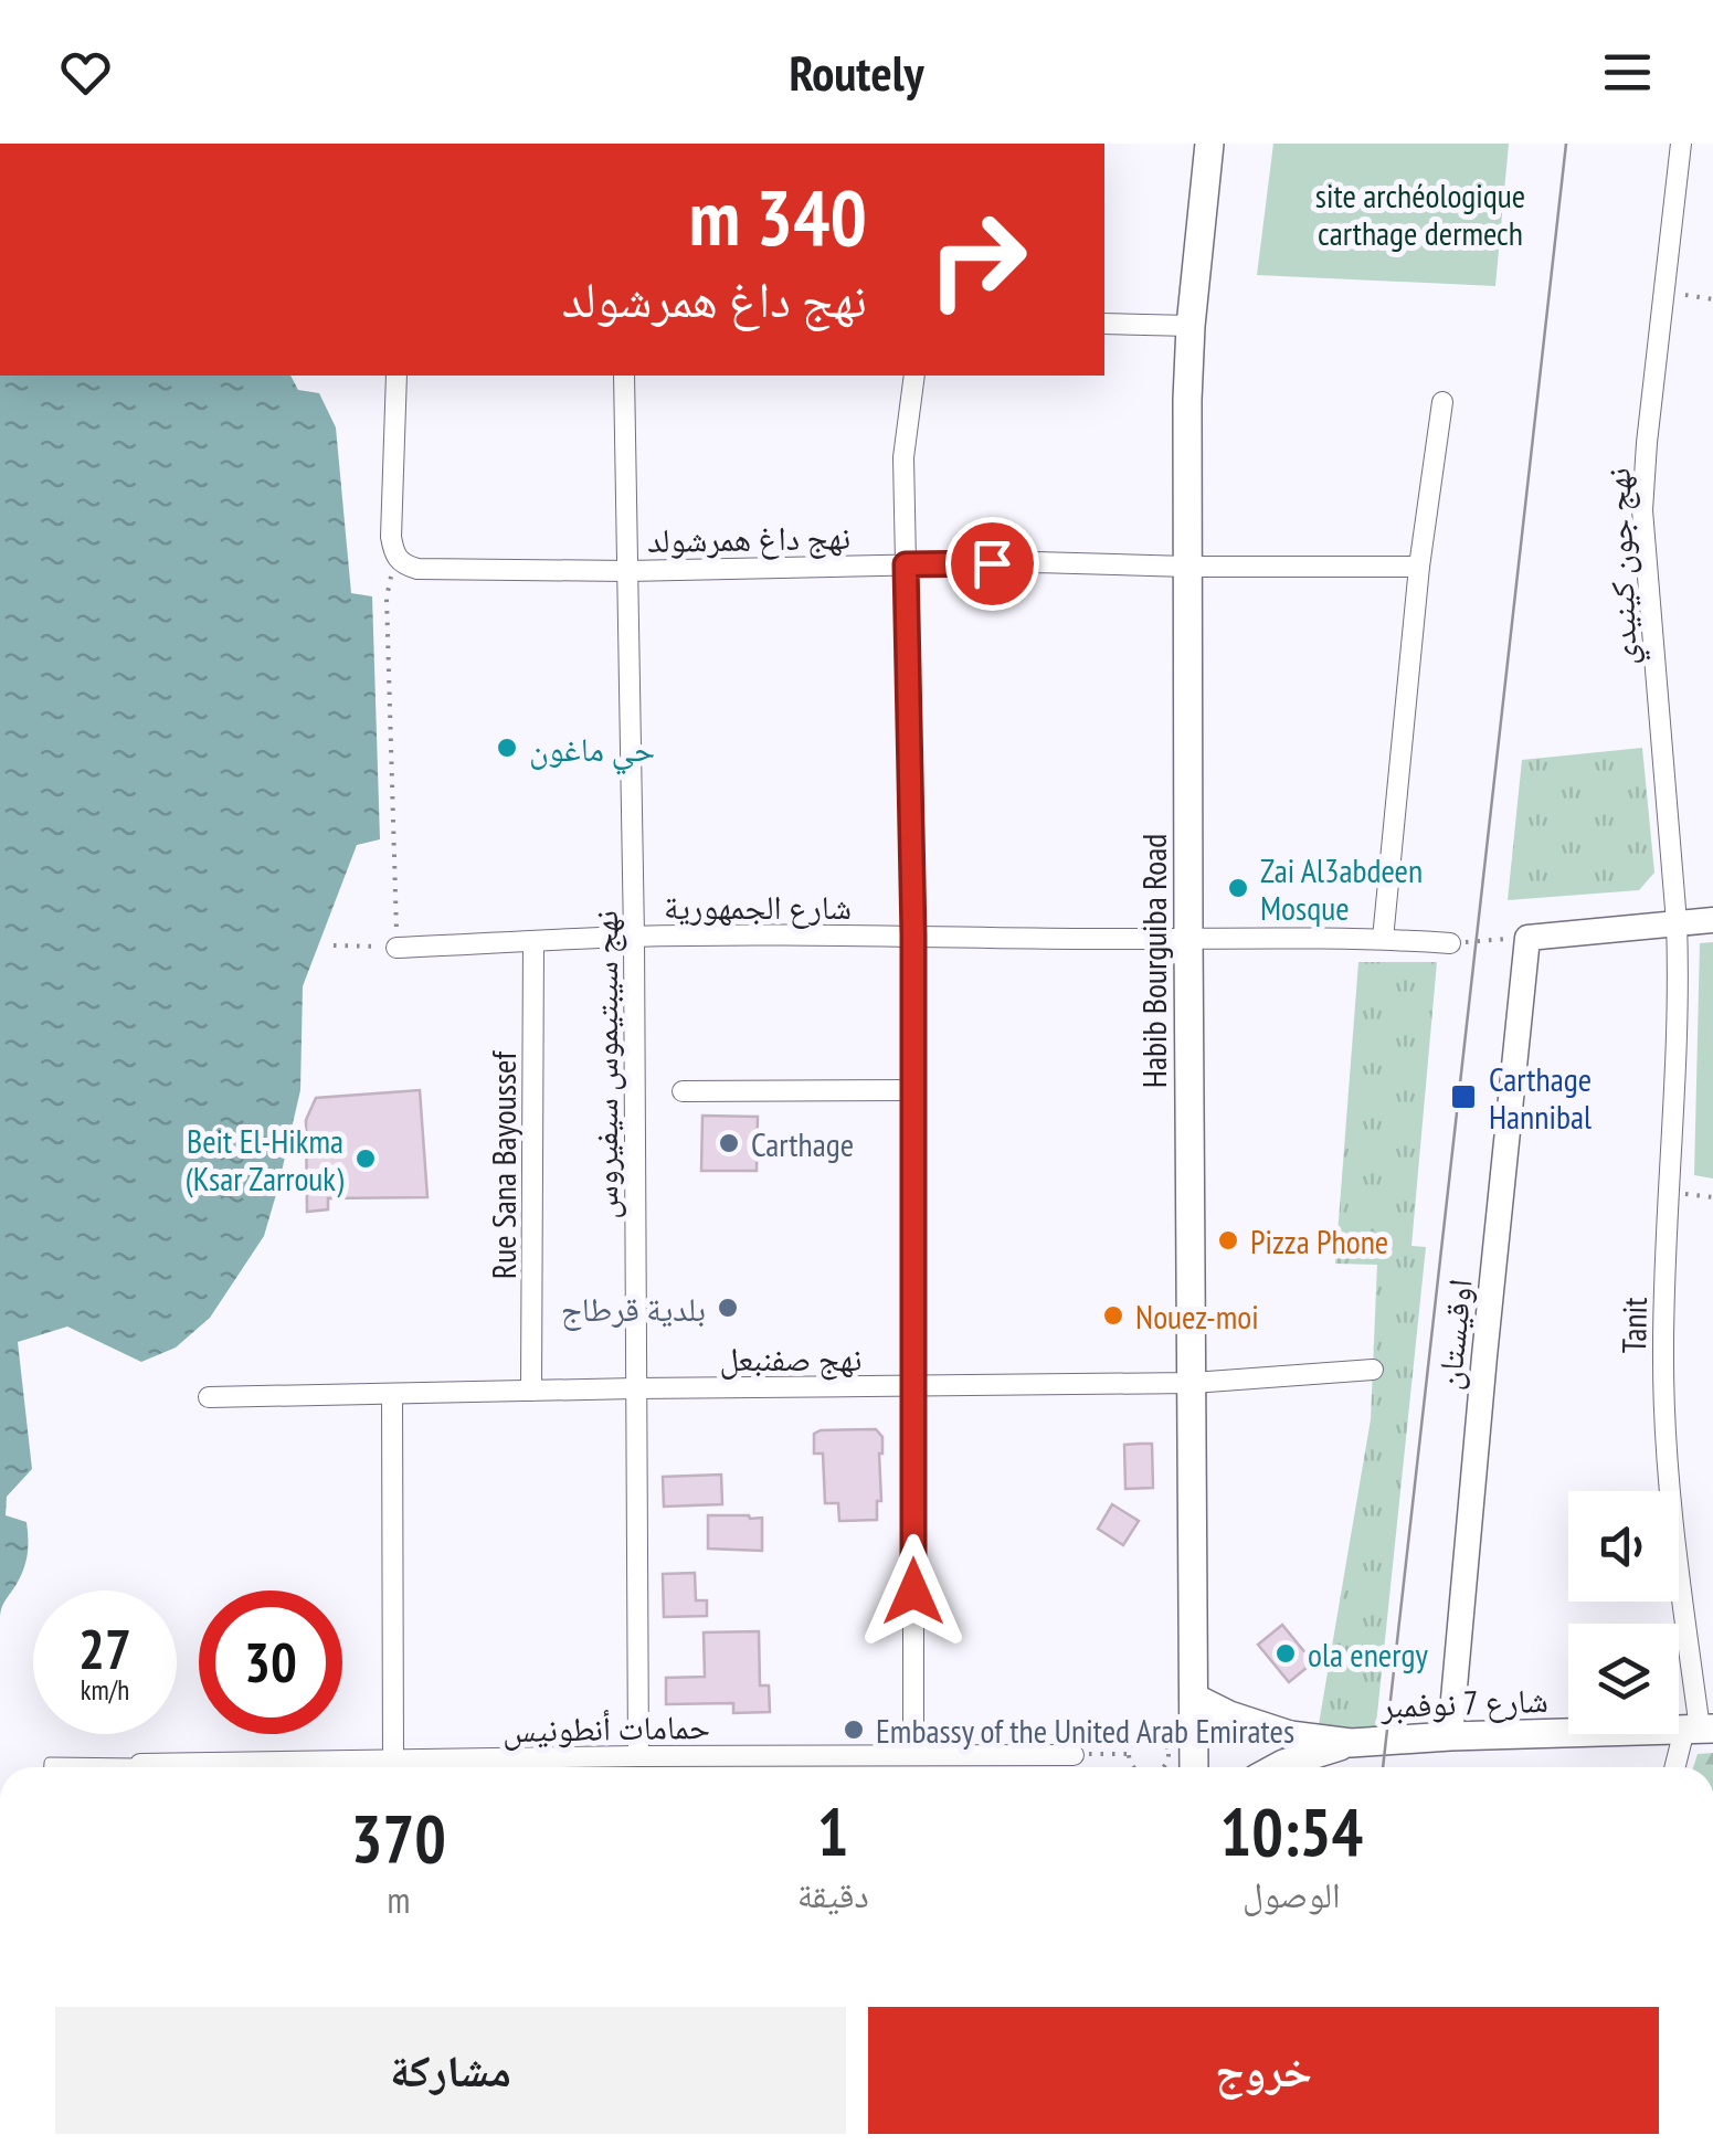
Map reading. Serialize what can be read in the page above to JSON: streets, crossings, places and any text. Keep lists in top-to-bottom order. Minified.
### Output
{"streets":{"main road":["Habib Bourguiba Road","شارع 7 نوفمبر"],"street":["نهج داغ همرشولد","نهج جون كينيدي","شارع الجمهورية","نهج سيبتيموس سيفيروس","Rue Sana Bayoussef","Tanit","اوقيستان","نهج صفنبعل","حمامات أنطونيس"]},"crossings":[["نهج داغ همرشولد","Habib Bourguiba Road"],["نهج داغ همرشولد","نهج سيبتيموس سيفيروس"],["نهج جون كينيدي","Tanit"],["شارع الجمهورية","Habib Bourguiba Road"],["شارع الجمهورية","نهج سيبتيموس سيفيروس"],["شارع الجمهورية","Rue Sana Bayoussef"],["Habib Bourguiba Road","نهج صفنبعل"],["Habib Bourguiba Road","شارع 7 نوفمبر"],["نهج سيبتيموس سيفيروس","نهج صفنبعل"],["نهج سيبتيموس سيفيروس","حمامات أنطونيس"],["Rue Sana Bayoussef","نهج صفنبعل"],["Tanit","شارع 7 نوفمبر"],["اوقيستان","شارع 7 نوفمبر"]],"parks":["site archéologique carthage dermech"],"places":{"other":["حي ماغون","Zai Al3abdeen Mosque","Carthage","Beit El-Hikma (Ksar Zarrouk)","Pizza Phone","بلدية قرطاج","Nouez-moi","ola energy","Embassy of the United Arab Emirates"],"transit":["Carthage Hannibal"]},"page":{"header":"Routely","turn":["340 m","نهج داغ همرشولد"],"speed":"27 km/h","limit":"30","eta":["10:54","الوصول","1","دقيقة","370","m"],"buttons":["خروج","مشاركة"]}}
